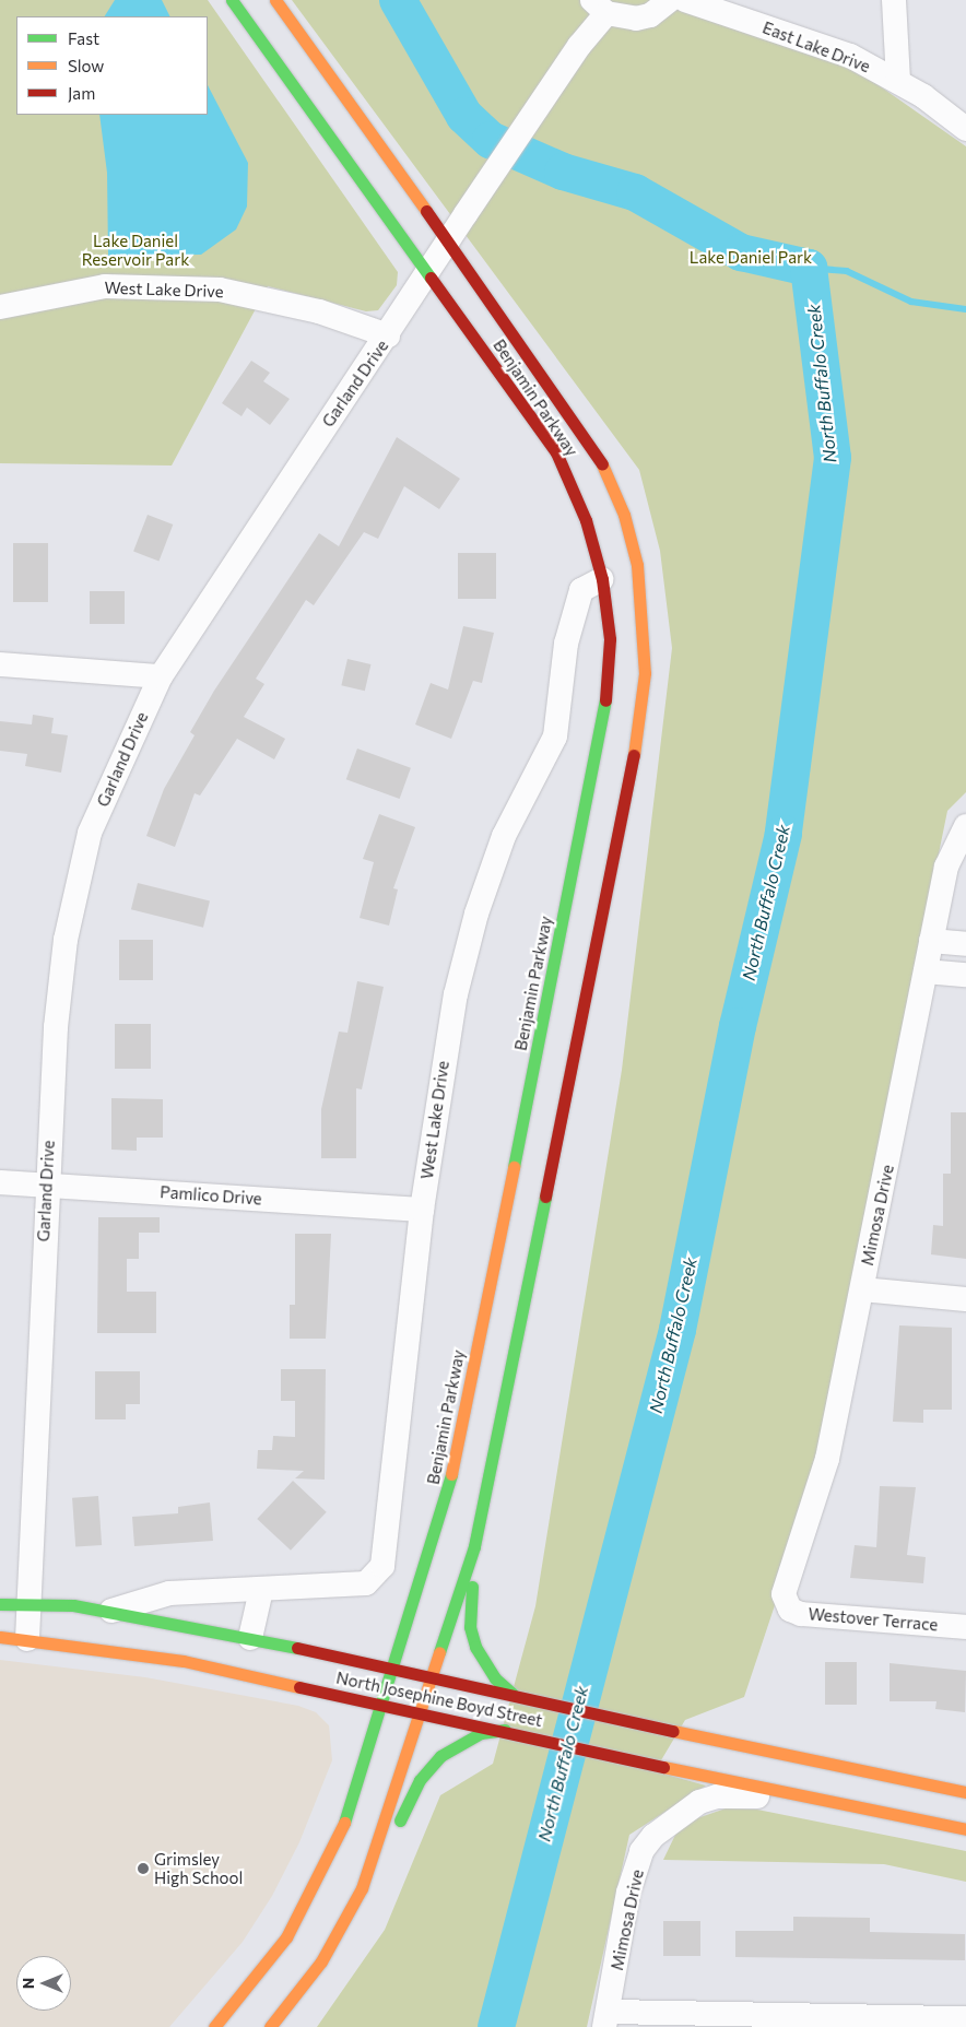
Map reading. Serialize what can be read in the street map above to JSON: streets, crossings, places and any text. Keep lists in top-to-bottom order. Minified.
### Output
{"streets":{"main road":["Benjamin Parkway","North Josephine Boyd Street"],"street":["East Lake Drive","West Lake Drive","Garland Drive","Pamlico Drive","Mimosa Drive","Westover Terrace"]},"crossings":[["West Lake Drive","Garland Drive"],["West Lake Drive","Benjamin Parkway"],["West Lake Drive","Pamlico Drive"],["West Lake Drive","North Josephine Boyd Street"],["Garland Drive","Benjamin Parkway"],["Garland Drive","Pamlico Drive"],["Garland Drive","North Josephine Boyd Street"],["Benjamin Parkway","North Josephine Boyd Street"],["Mimosa Drive","Westover Terrace"],["Mimosa Drive","North Josephine Boyd Street"]],"water":["North Buffalo Creek"],"parks":["Lake Daniel Reservoir Park","Lake Daniel Park"],"places":["Grimsley High School"],"legend":["Fast","Slow","Jam"],"north":"left"}
